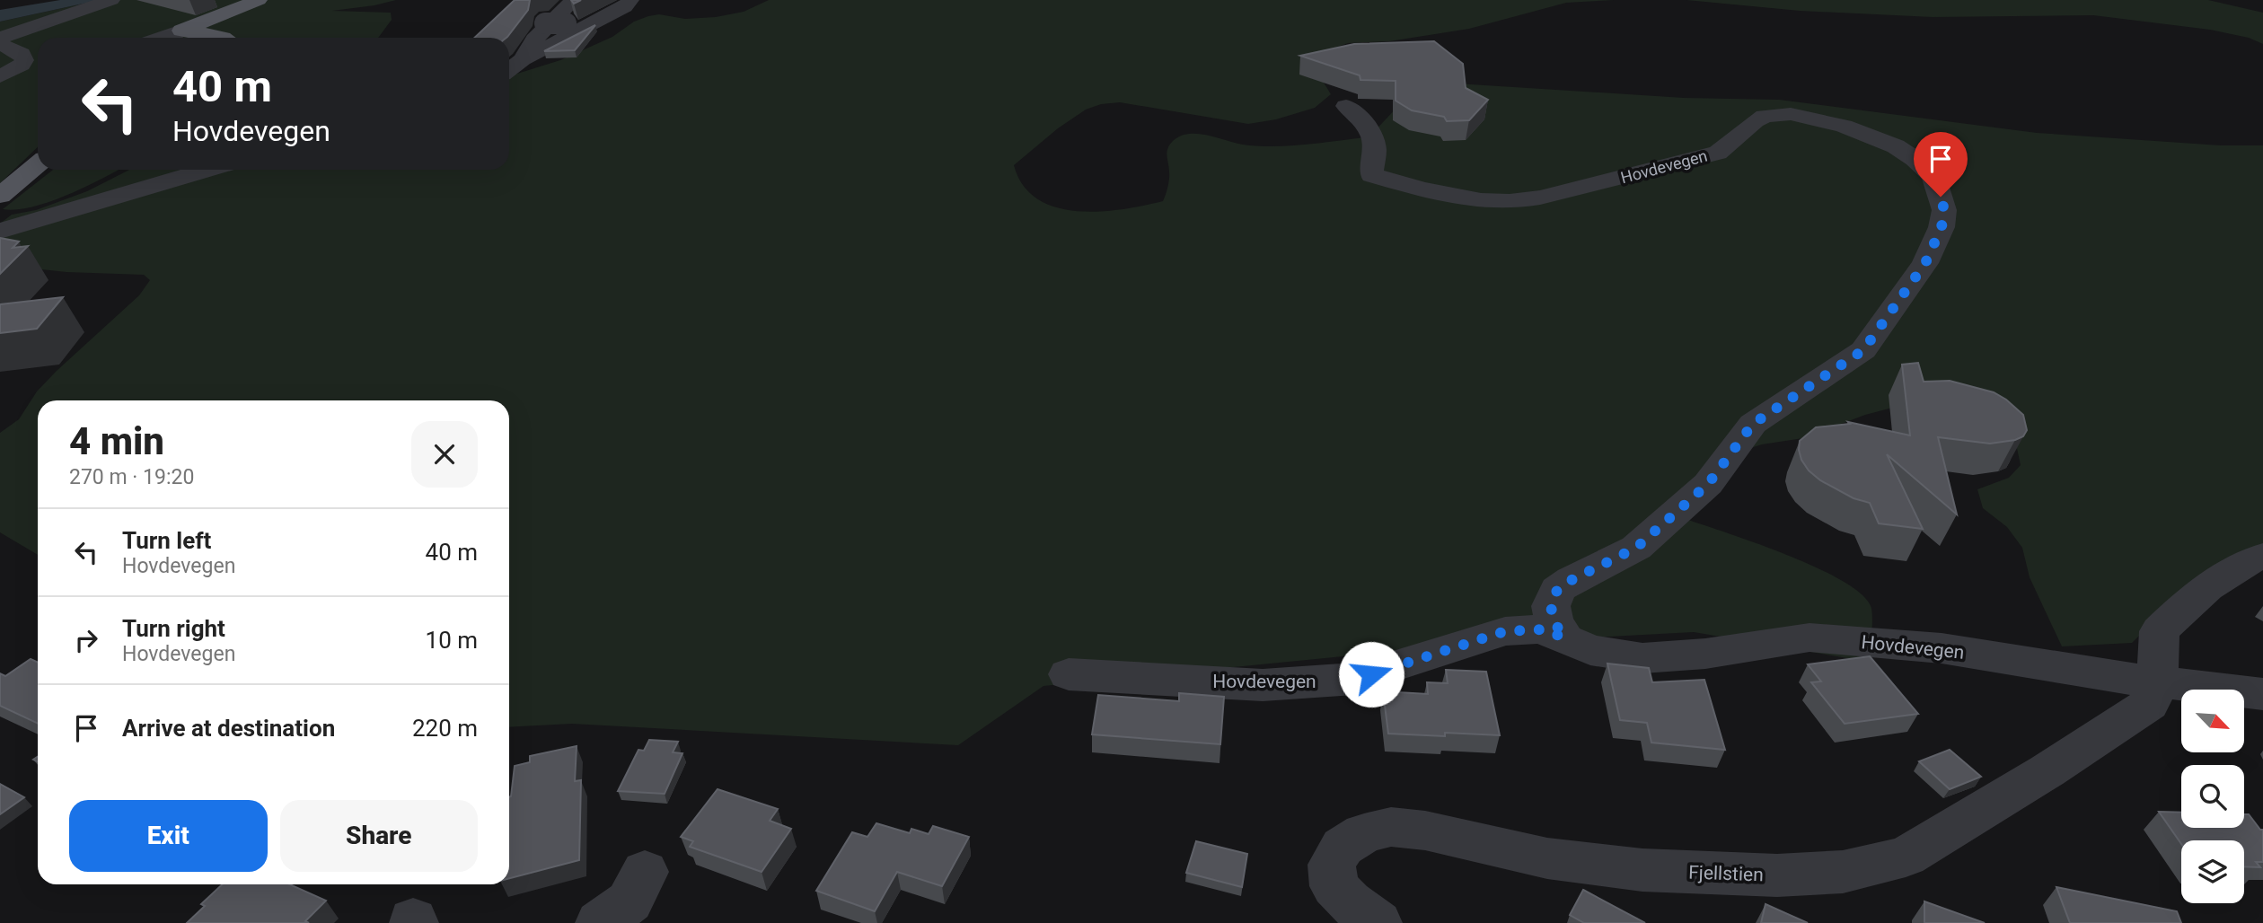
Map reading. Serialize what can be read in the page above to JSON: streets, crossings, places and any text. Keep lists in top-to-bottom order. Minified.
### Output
{"streets":{"street":["Hovdevegen","Fjellstien"]},"crossings":[["Hovdevegen","Fjellstien"]],"north":"bottom right","page":{"turn":["40 m","Hovdevegen"],"heading":["4 min","270 m · 19:20"],"list":[{"name":"Turn left","note":"Hovdevegen","value":"40 m"},{"name":"Turn right","note":"Hovdevegen","value":"10 m"},{"name":"Arrive at destination","value":"220 m"}],"buttons":["Exit","Share"]}}
